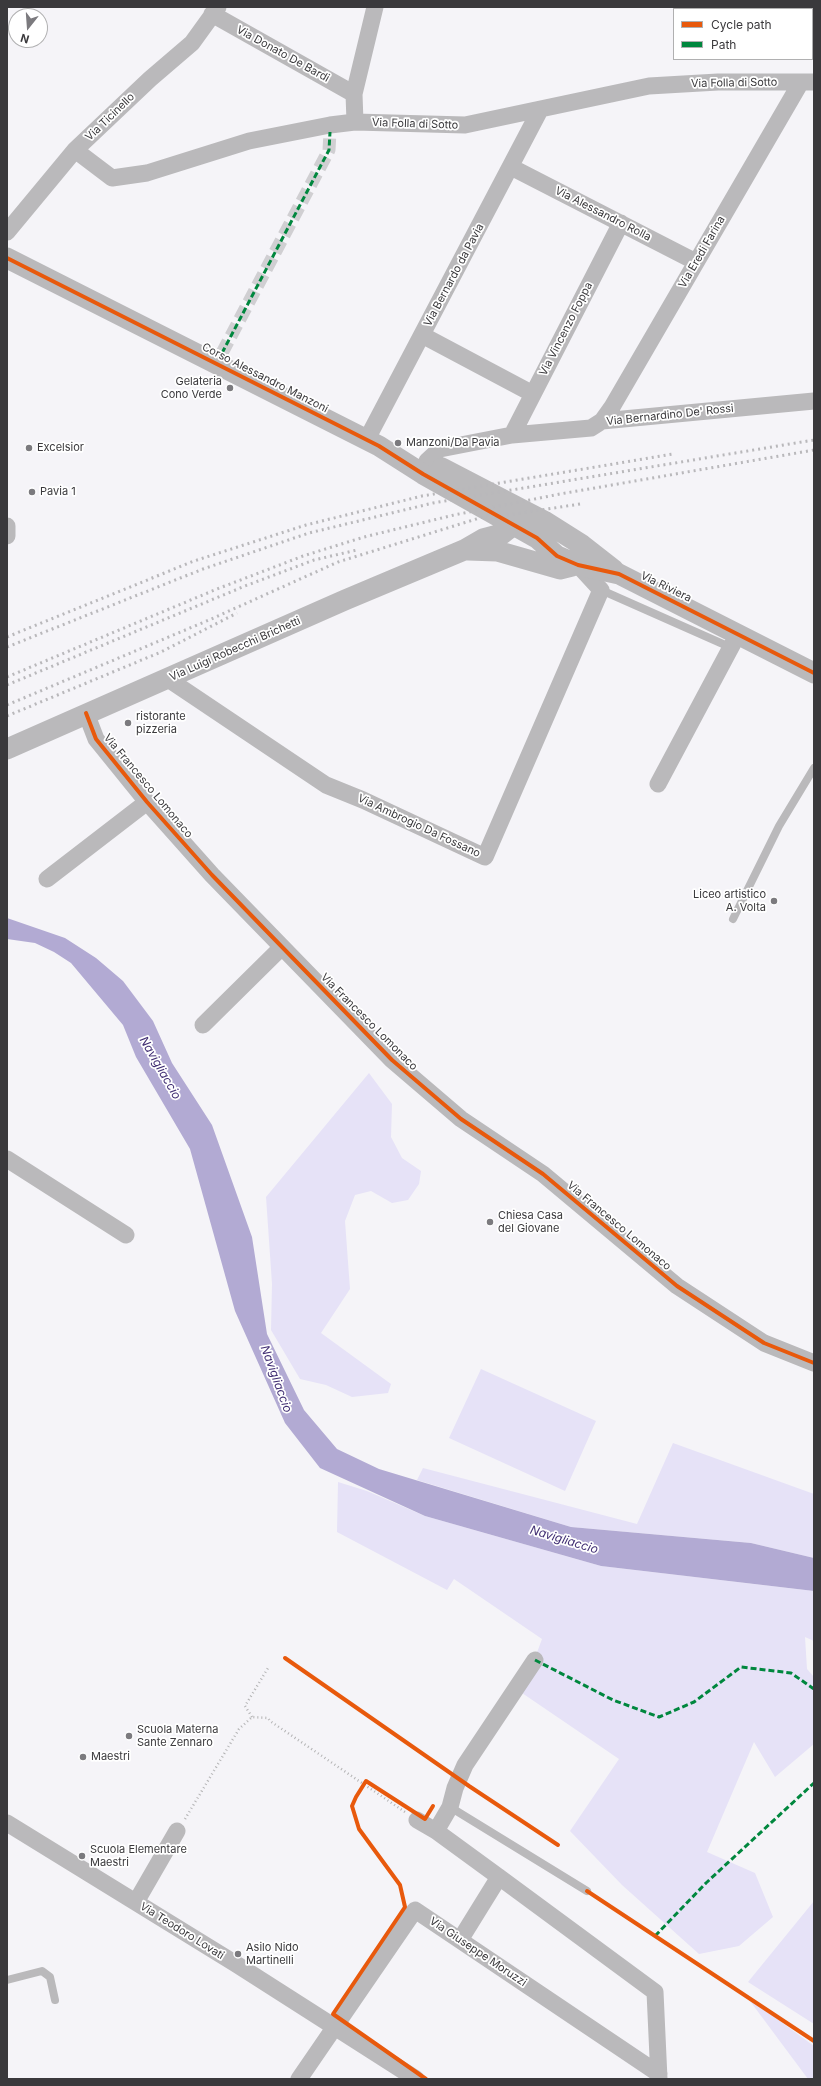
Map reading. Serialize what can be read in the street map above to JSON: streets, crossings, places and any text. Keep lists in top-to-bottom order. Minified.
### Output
{"streets":{"street":["Via Donato De Bardi","Via Folla di Sotto","Via Ticinello","Via Alessandro Rolla","Via Eredi Farina","Via Bernardo da Pavia","Via Vincenzo Foppa","Corso Alessandro Manzoni","Via Bernardino De' Rossi","Via Riviera","Via Luigi Robecchi Brichetti","Via Francesco Lomonaco","Via Ambrogio Da Fossano","Via Teodoro Lovati","Via Giuseppe Moruzzi"]},"crossings":[["Via Donato De Bardi","Via Ticinello"],["Via Folla di Sotto","Via Ticinello"],["Via Folla di Sotto","Via Eredi Farina"],["Via Folla di Sotto","Via Bernardo da Pavia"],["Via Alessandro Rolla","Via Eredi Farina"],["Via Alessandro Rolla","Via Bernardo da Pavia"],["Via Alessandro Rolla","Via Vincenzo Foppa"],["Via Eredi Farina","Via Bernardino De' Rossi"],["Via Bernardo da Pavia","Corso Alessandro Manzoni"],["Via Vincenzo Foppa","Via Bernardino De' Rossi"],["Corso Alessandro Manzoni","Via Bernardino De' Rossi"],["Corso Alessandro Manzoni","Via Riviera"],["Corso Alessandro Manzoni","Via Luigi Robecchi Brichetti"],["Via Riviera","Via Luigi Robecchi Brichetti"],["Via Riviera","Via Ambrogio Da Fossano"],["Via Luigi Robecchi Brichetti","Via Francesco Lomonaco"],["Via Luigi Robecchi Brichetti","Via Ambrogio Da Fossano"],["Via Teodoro Lovati","Via Giuseppe Moruzzi"]],"water":["Navigliaccio"],"places":["Gelateria Cono Verde","Manzoni/Da Pavia","Excelsior","Pavia 1","ristorante pizzeria","Liceo artistico A. Volta","Chiesa Casa del Giovane","Scuola Materna Sante Zennaro","Maestri","Scuola Elementare Maestri","Asilo Nido Martinelli"],"legend":["Cycle path","Path"],"north":"bottom"}
